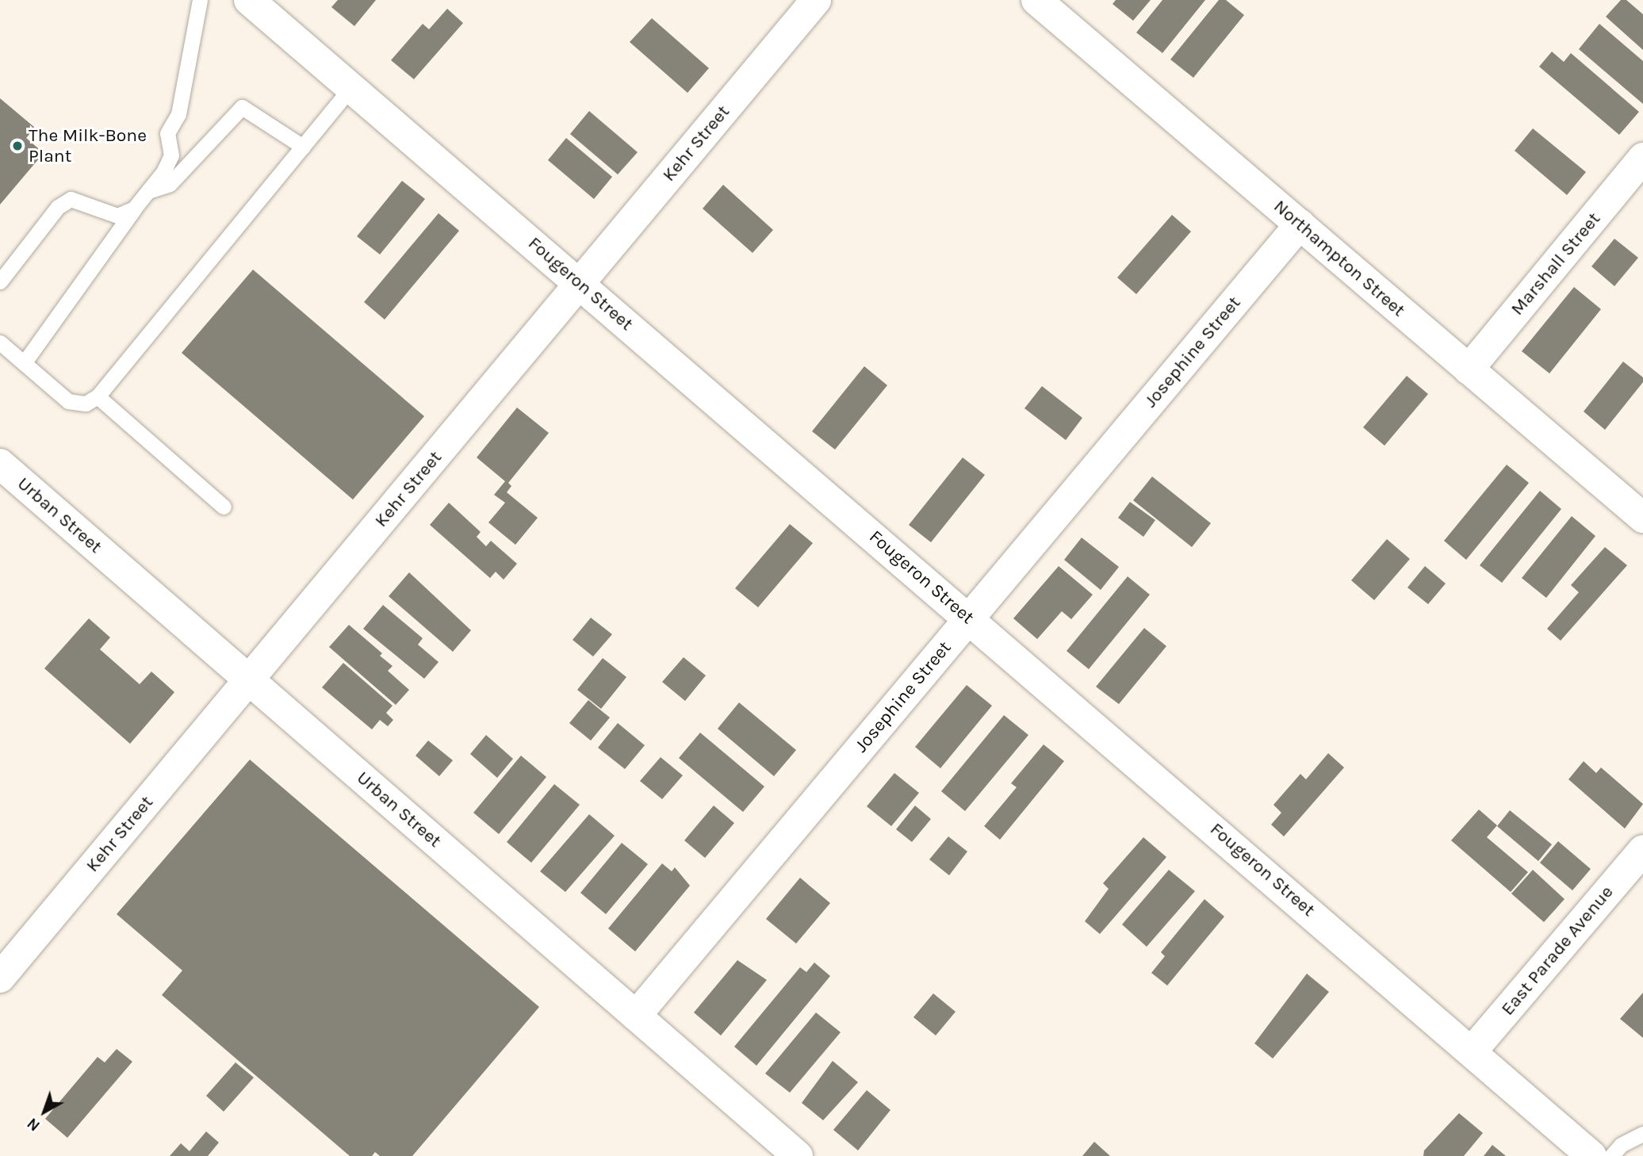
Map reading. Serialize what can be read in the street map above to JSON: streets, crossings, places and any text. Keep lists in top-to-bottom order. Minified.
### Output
{"streets":{"street":["Kehr Street","Northampton Street","Marshall Street","Fougeron Street","Josephine Street","Urban Street","East Parade Avenue"]},"crossings":[["Kehr Street","Fougeron Street"],["Kehr Street","Urban Street"],["Northampton Street","Marshall Street"],["Northampton Street","Josephine Street"],["Fougeron Street","Josephine Street"],["Fougeron Street","East Parade Avenue"],["Josephine Street","Urban Street"]],"places":["The Milk-Bone Plant"],"north":"bottom left"}
